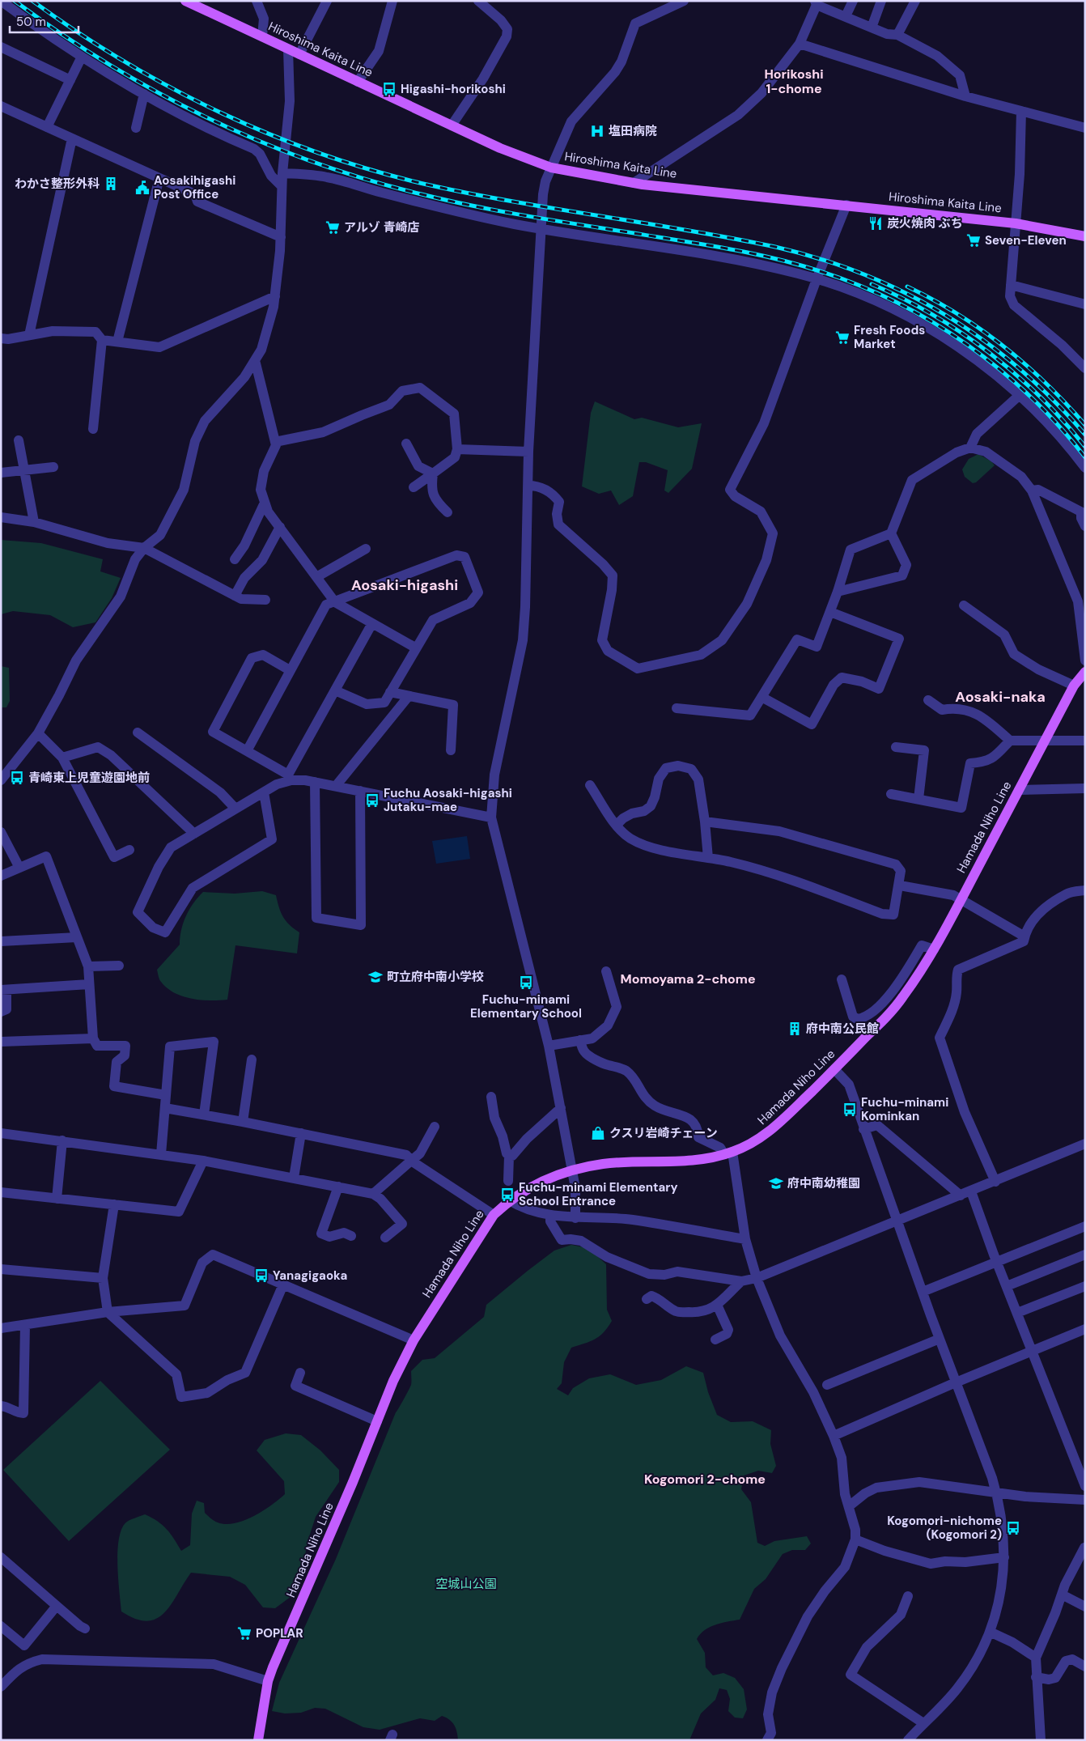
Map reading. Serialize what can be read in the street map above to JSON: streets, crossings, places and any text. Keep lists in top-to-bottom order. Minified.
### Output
{"streets":{"main road":["Hiroshima Kaita Line","Hamada Niho Line"]},"districts":["Horikoshi 1-chome","Aosaki-higashi","Aosaki-naka","Momoyama 2-chome","Kogomori 2-chome"],"parks":["空城山公園"],"places":{"bus stop":["Higashi-horikoshi","青崎東上児童遊園地前","Fuchu Aosaki-higashi Jutaku-mae","Fuchu-minami Elementary School","Fuchu-minami Kominkan","Fuchu-minami Elementary School Entrance","Yanagigaoka","Kogomori-nichome (Kogomori 2)"],"hospital":["塩田病院"],"building":["わかさ整形外科","府中南公民館"],"public building":["Aosakihigashi Post Office"],"restaurant":["炭火焼肉 ぶち"],"supermarket":["アルゾ 青崎店","Seven-Eleven","Fresh Foods Market","POPLAR"],"school or university":["町立府中南小学校","府中南幼稚園"],"shop":["クスリ岩崎チェーン"]},"scale_bar":"50 m"}
